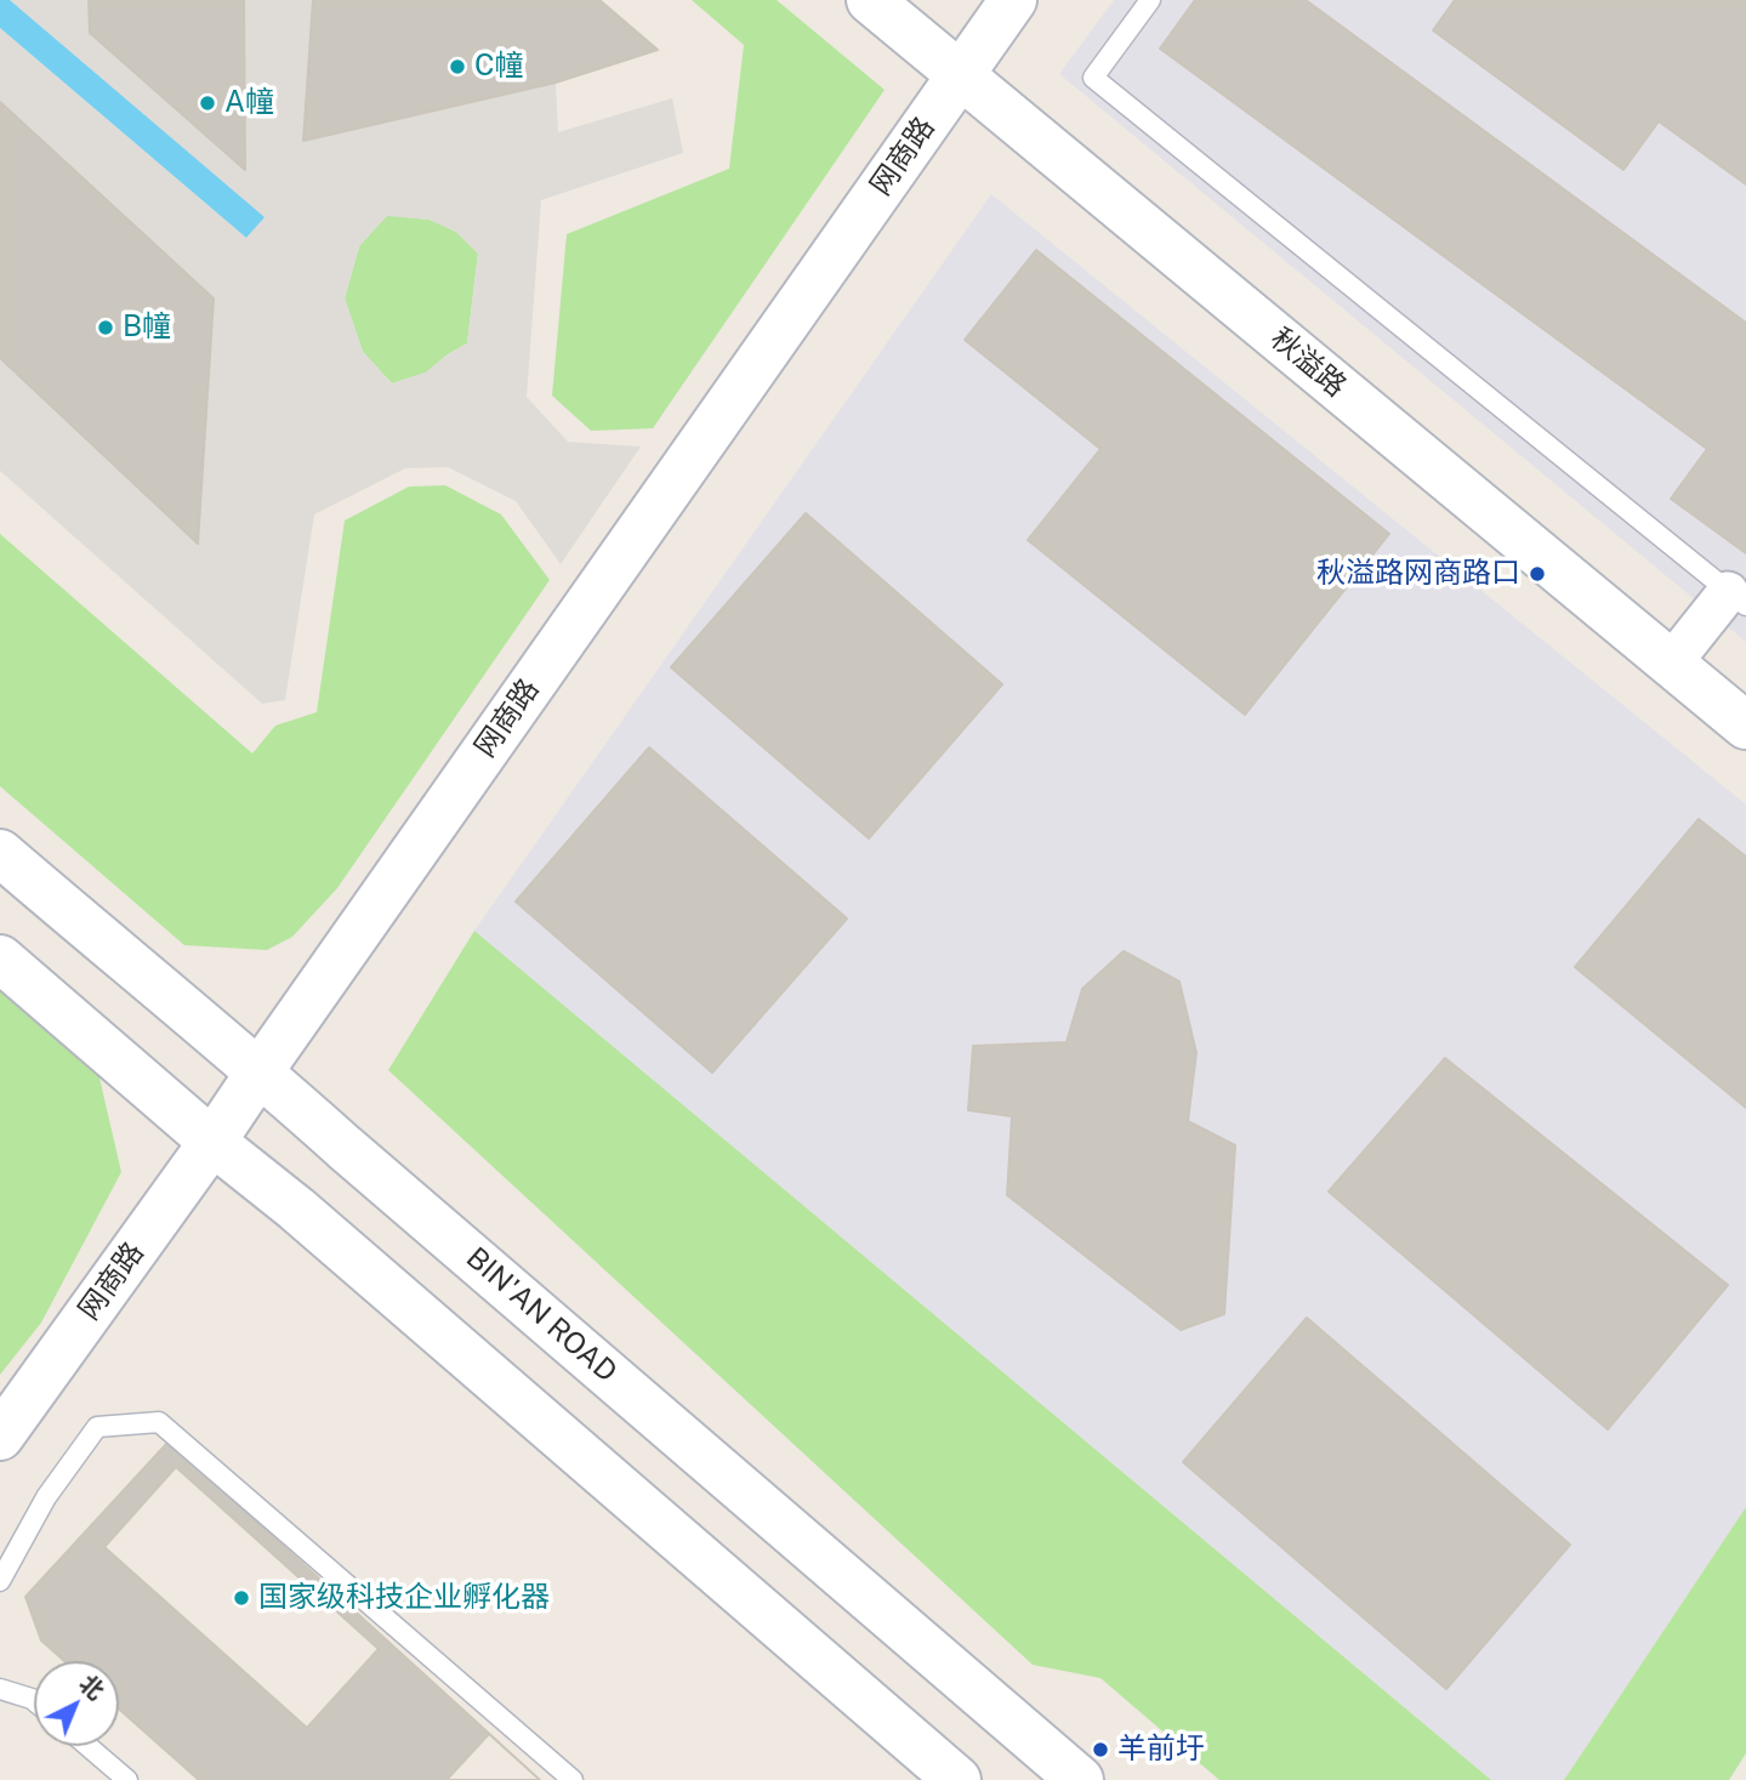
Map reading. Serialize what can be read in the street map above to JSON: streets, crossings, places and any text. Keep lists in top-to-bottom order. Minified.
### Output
{"streets":{"street":["网商路","秋溢路","BIN'AN ROAD"]},"crossings":[["网商路","秋溢路"],["网商路","BIN'AN ROAD"]],"places":["C幢","A幢","B幢","秋溢路网商路口","国家级科技企业孵化器","羊前圩"],"north":"top right"}
